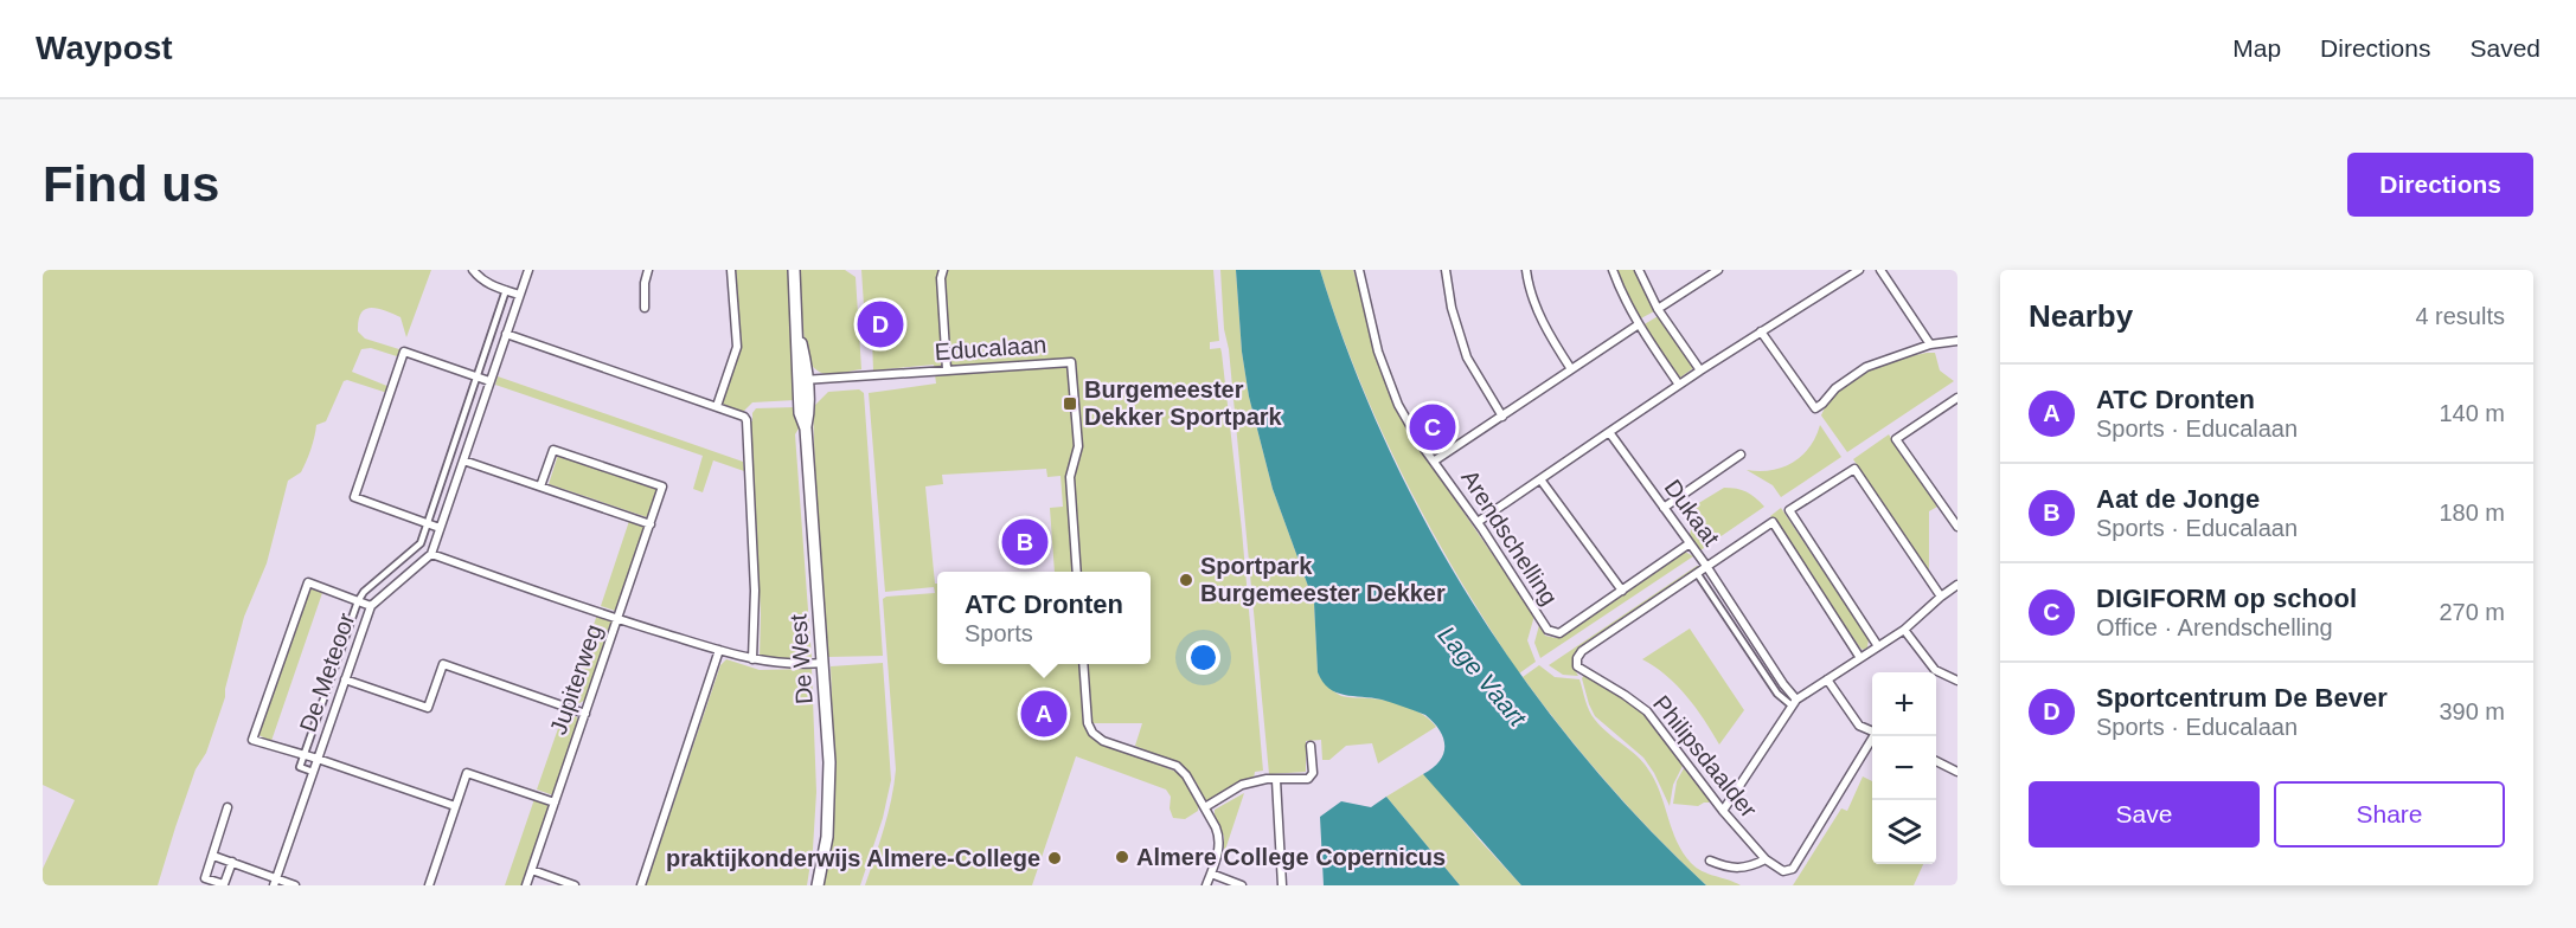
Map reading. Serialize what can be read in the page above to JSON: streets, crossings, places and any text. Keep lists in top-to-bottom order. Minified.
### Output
{"streets":{"main road":["De West"],"street":["Educalaan","Dukaat","Arendschelling","De Meteoor","Jupiterweg","Philipsdaalder"]},"crossings":[["Educalaan","De West"],["Dukaat","Arendschelling"],["Dukaat","Philipsdaalder"]],"water":["Lage Vaart"],"places":{"transit":["Burgemeester Dekker Sportpark"],"other":["Sportpark Burgemeester Dekker","Almere College Copernicus","praktijkonderwijs Almere-College"]},"page":{"header":"Waypost","nav":["Map","Directions","Saved"],"buttons":["Directions",["Save","Share"]],"title":"Find us","heading":["Nearby","4 results"],"pins":["D","C","B","A"],"list":[{"mark":"A","name":"ATC Dronten","note":"Sports · Educalaan","value":"140 m"},{"mark":"B","name":"Aat de Jonge","note":"Sports · Educalaan","value":"180 m"},{"mark":"C","name":"DIGIFORM op school","note":"Office · Arendschelling","value":"270 m"},{"mark":"D","name":"Sportcentrum De Bever","note":"Sports · Educalaan","value":"390 m"}],"popup":["ATC Dronten","Sports"],"map_buttons":["+","−"]}}
